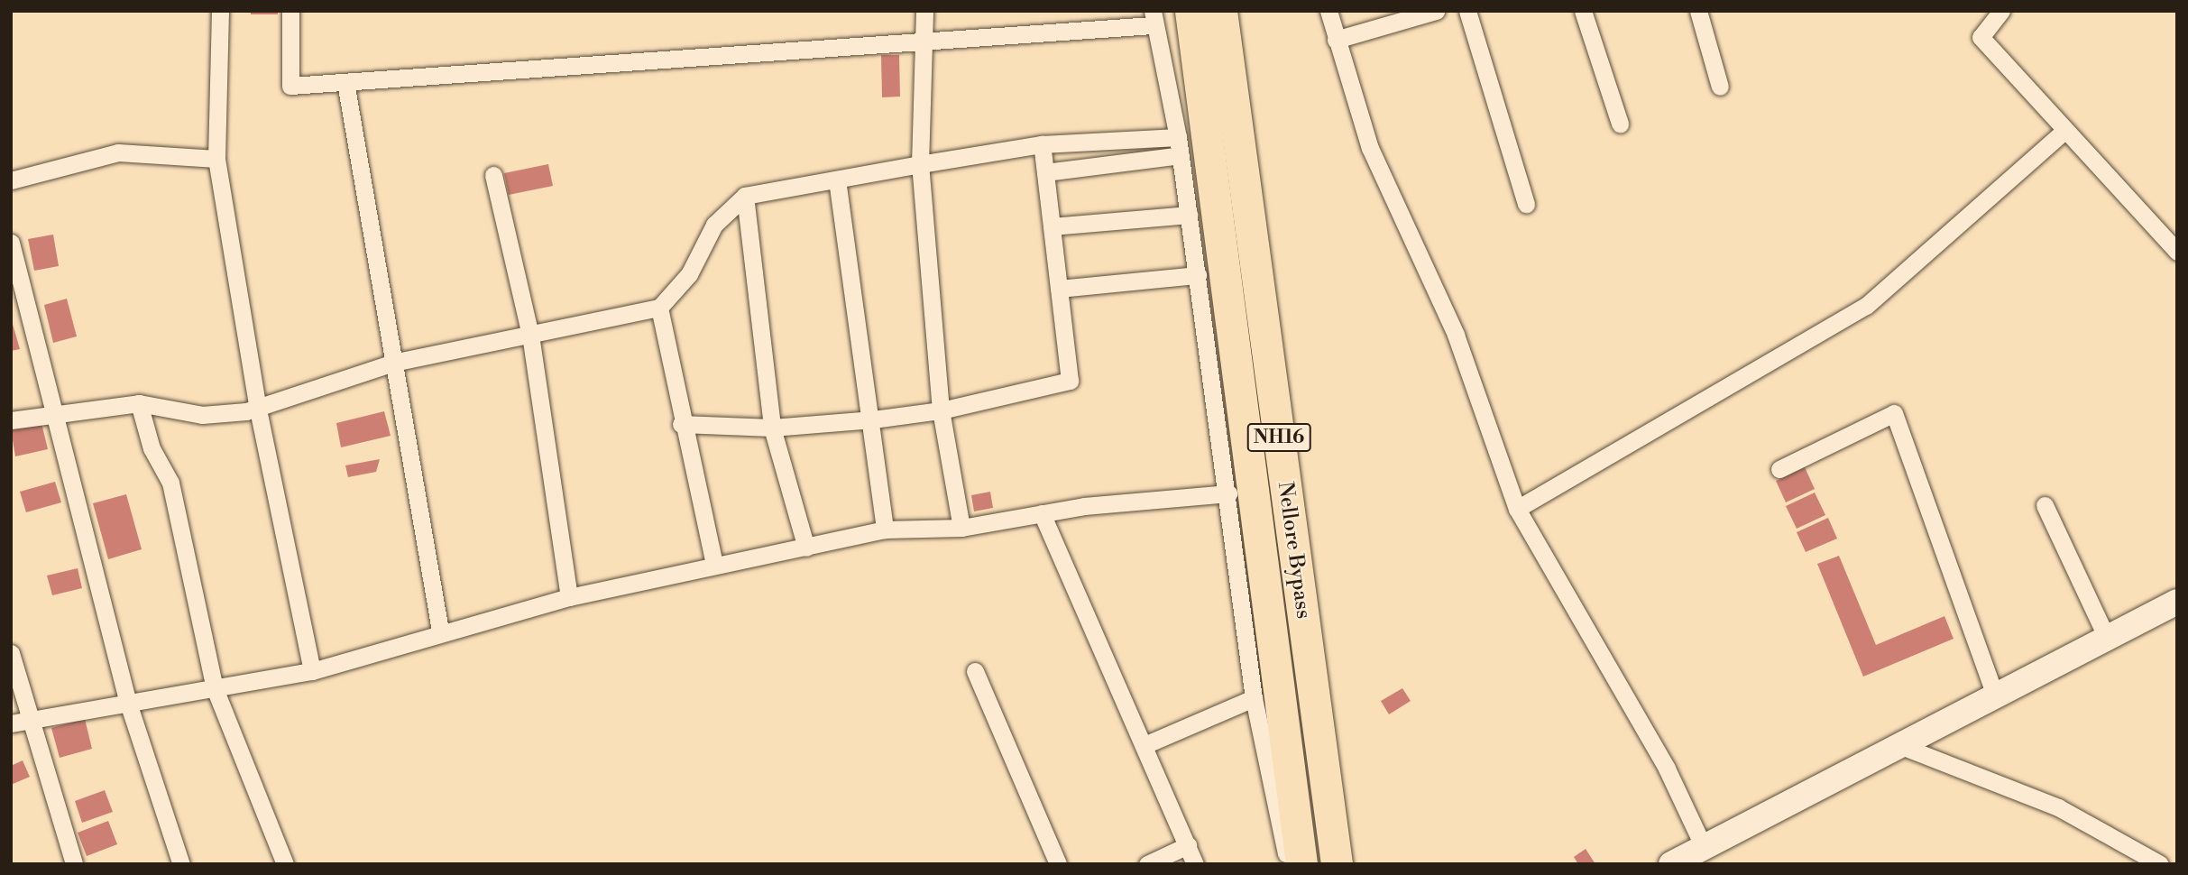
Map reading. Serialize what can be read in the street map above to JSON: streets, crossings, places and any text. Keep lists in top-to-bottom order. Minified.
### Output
{"streets":{"highway":["NH16","Nellore Bypass"]}}
